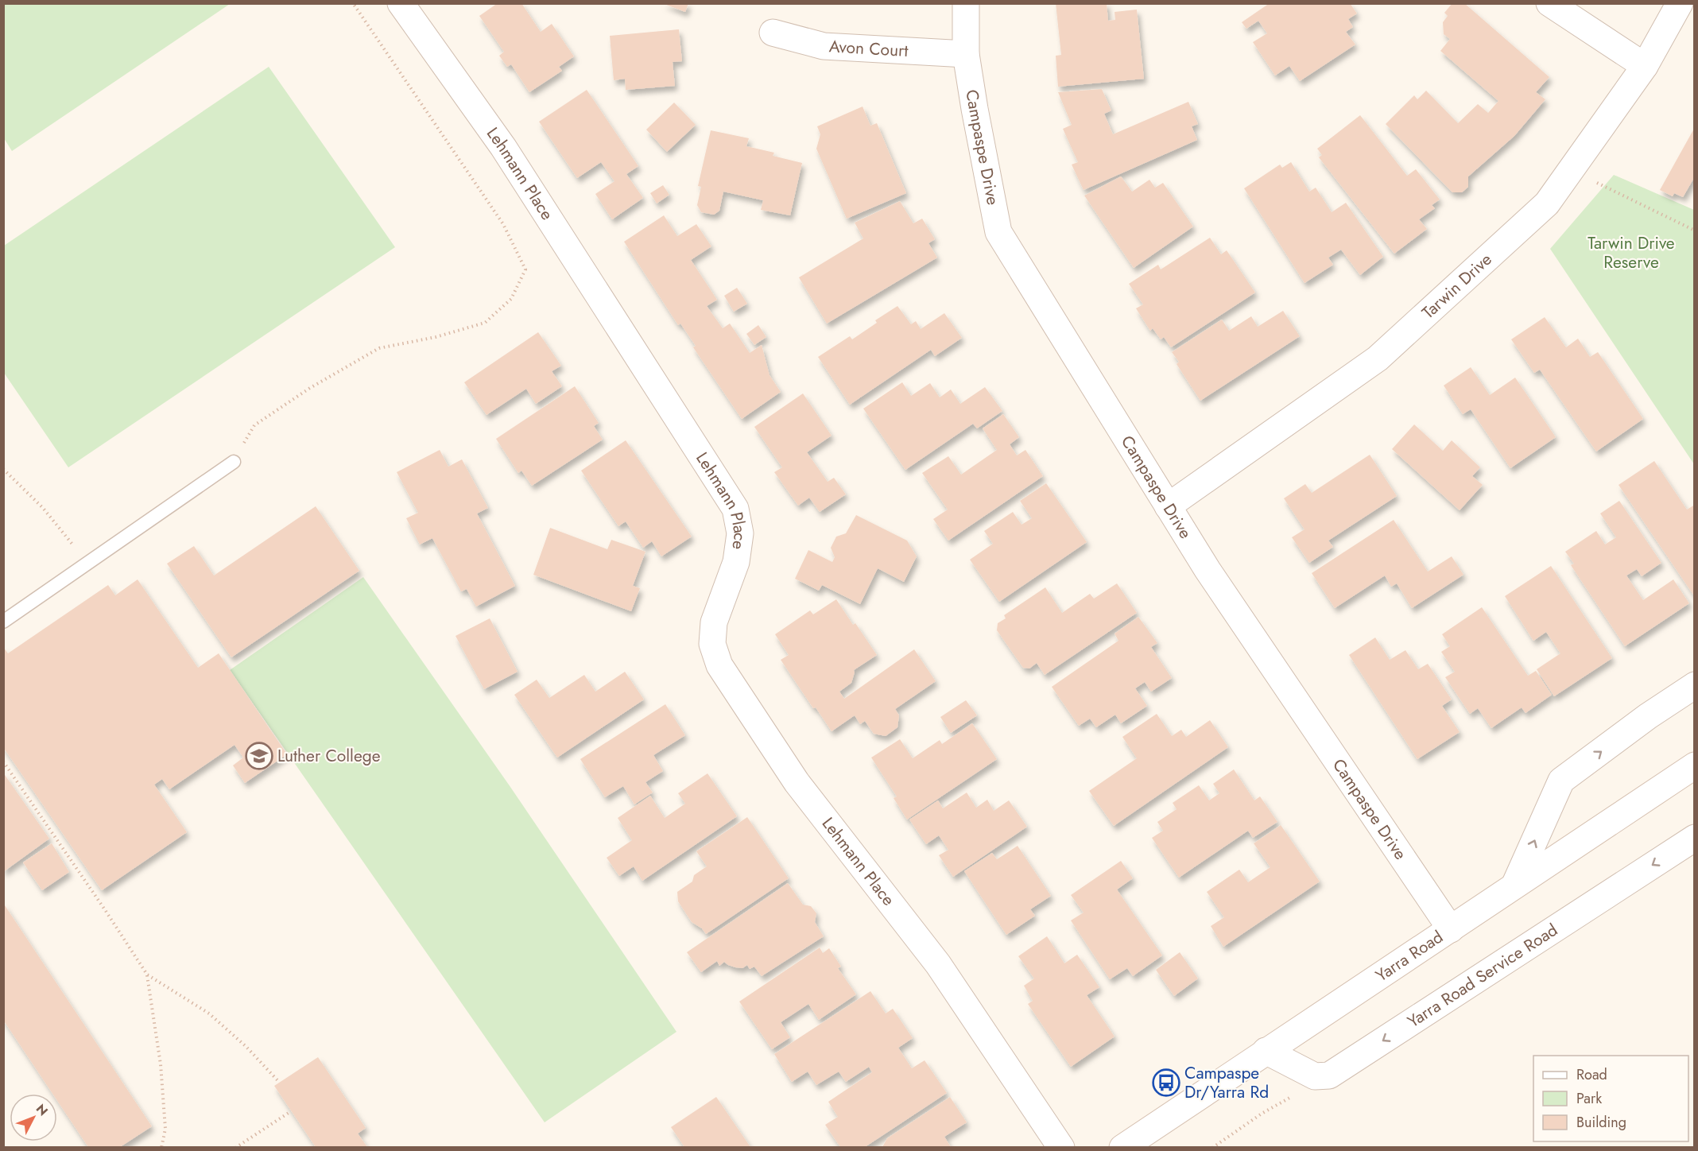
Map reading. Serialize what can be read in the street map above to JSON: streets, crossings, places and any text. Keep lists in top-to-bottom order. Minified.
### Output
{"streets":{"street":["Avon Court","Campaspe Drive","Lehmann Place","Tarwin Drive","Yarra Road","Yarra Road Service Road"]},"crossings":[["Avon Court","Campaspe Drive"],["Campaspe Drive","Tarwin Drive"],["Campaspe Drive","Yarra Road"]],"parks":["Tarwin Drive Reserve"],"places":{"school or university":["Luther College"],"bus stop":["Campaspe Dr/Yarra Rd"]},"legend":["Road","Park","Building"],"north":"top right"}
